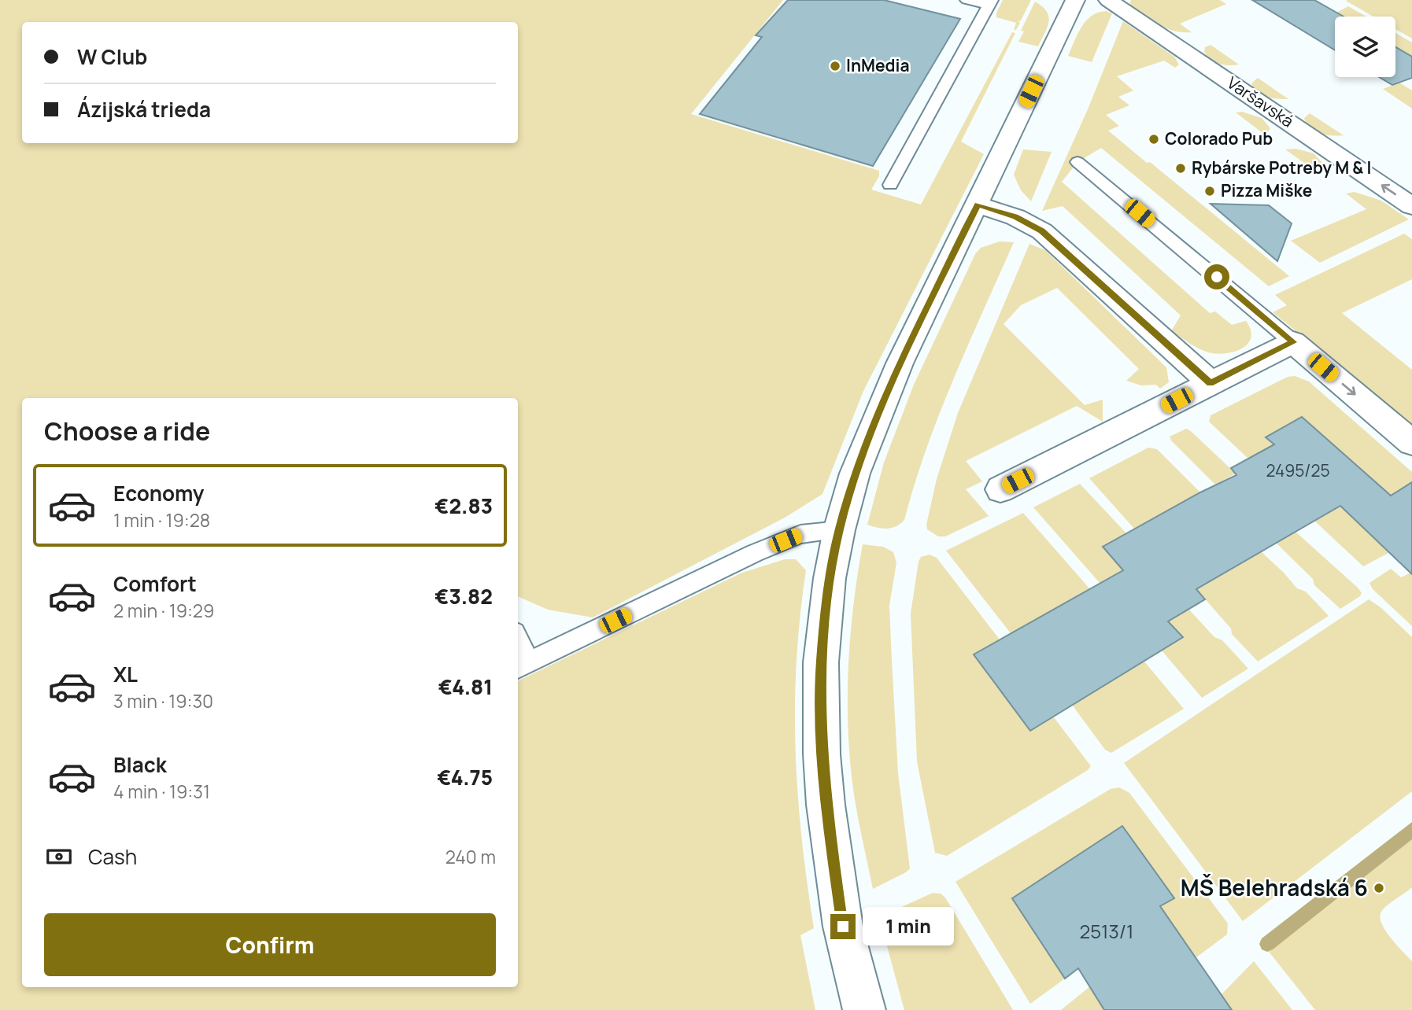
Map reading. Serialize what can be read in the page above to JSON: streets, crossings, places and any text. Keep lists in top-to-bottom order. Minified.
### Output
{"streets":{"street":["Varšavská"]},"places":["InMedia","Colorado Pub","Rybárske Potreby M & I","Pizza Miške","MŠ Belehradská 6"],"house_numbers":["2495/25","2513/1"],"page":{"banner":["W Club","Ázijská trieda"],"heading":"Choose a ride","list":[{"name":"Economy","note":"1 min · 19:28","value":"€2.83"},{"name":"Comfort","note":"2 min · 19:29","value":"€3.82"},{"name":"XL","note":"3 min · 19:30","value":"€4.81"},{"name":"Black","note":"4 min · 19:31","value":"€4.75"}],"pay":["Cash","240 m"],"buttons":"Confirm","bubble":"1 min"}}
